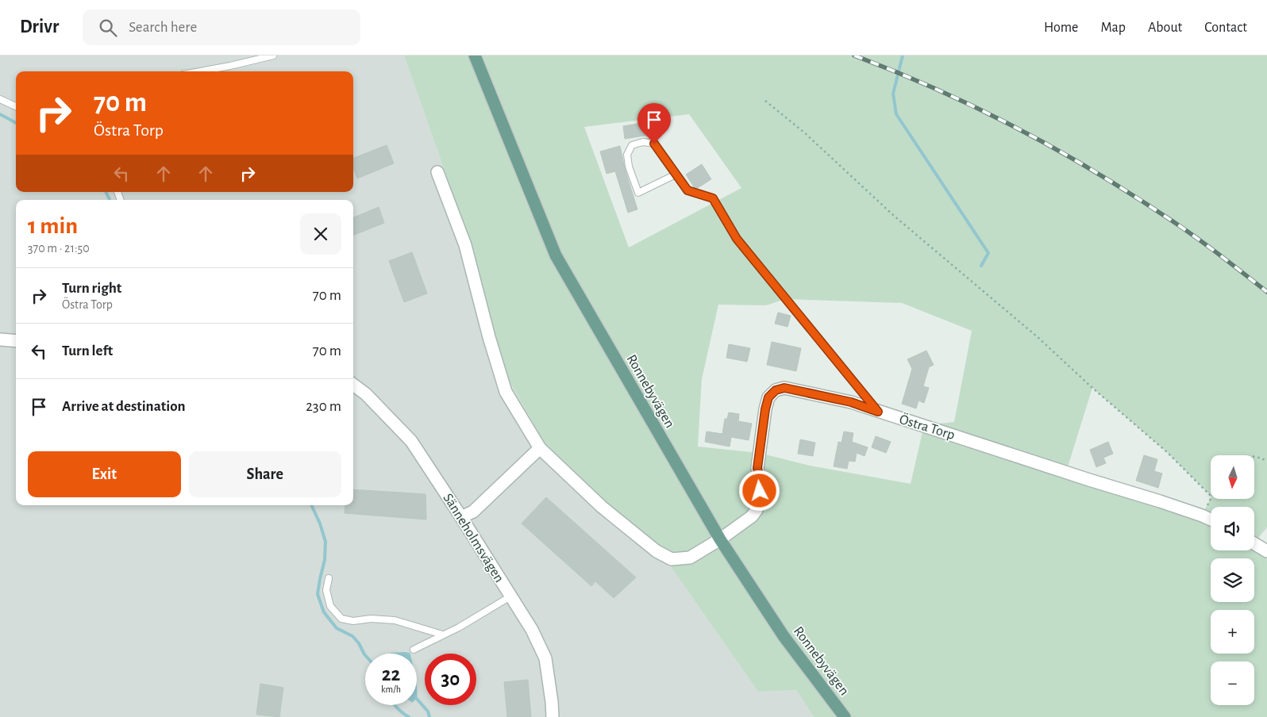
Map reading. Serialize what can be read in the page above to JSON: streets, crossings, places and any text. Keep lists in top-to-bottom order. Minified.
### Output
{"streets":{"main road":["Ronnebyvägen"],"street":["Östra Torp","Sänneholmsvägen"]},"crossings":[["Ronnebyvägen","Östra Torp"]],"north":"bottom","page":{"header":"Drivr","search":"Search here","nav":["Home","Map","About","Contact"],"turn":["70 m","Östra Torp"],"heading":["1 min","370 m · 21:50"],"list":[{"name":"Turn right","note":"Östra Torp","value":"70 m"},{"name":"Turn left","value":"70 m"},{"name":"Arrive at destination","value":"230 m"}],"buttons":["Exit","Share"],"map_buttons":["+","−"],"speed":"22 km/h","limit":"30"}}
